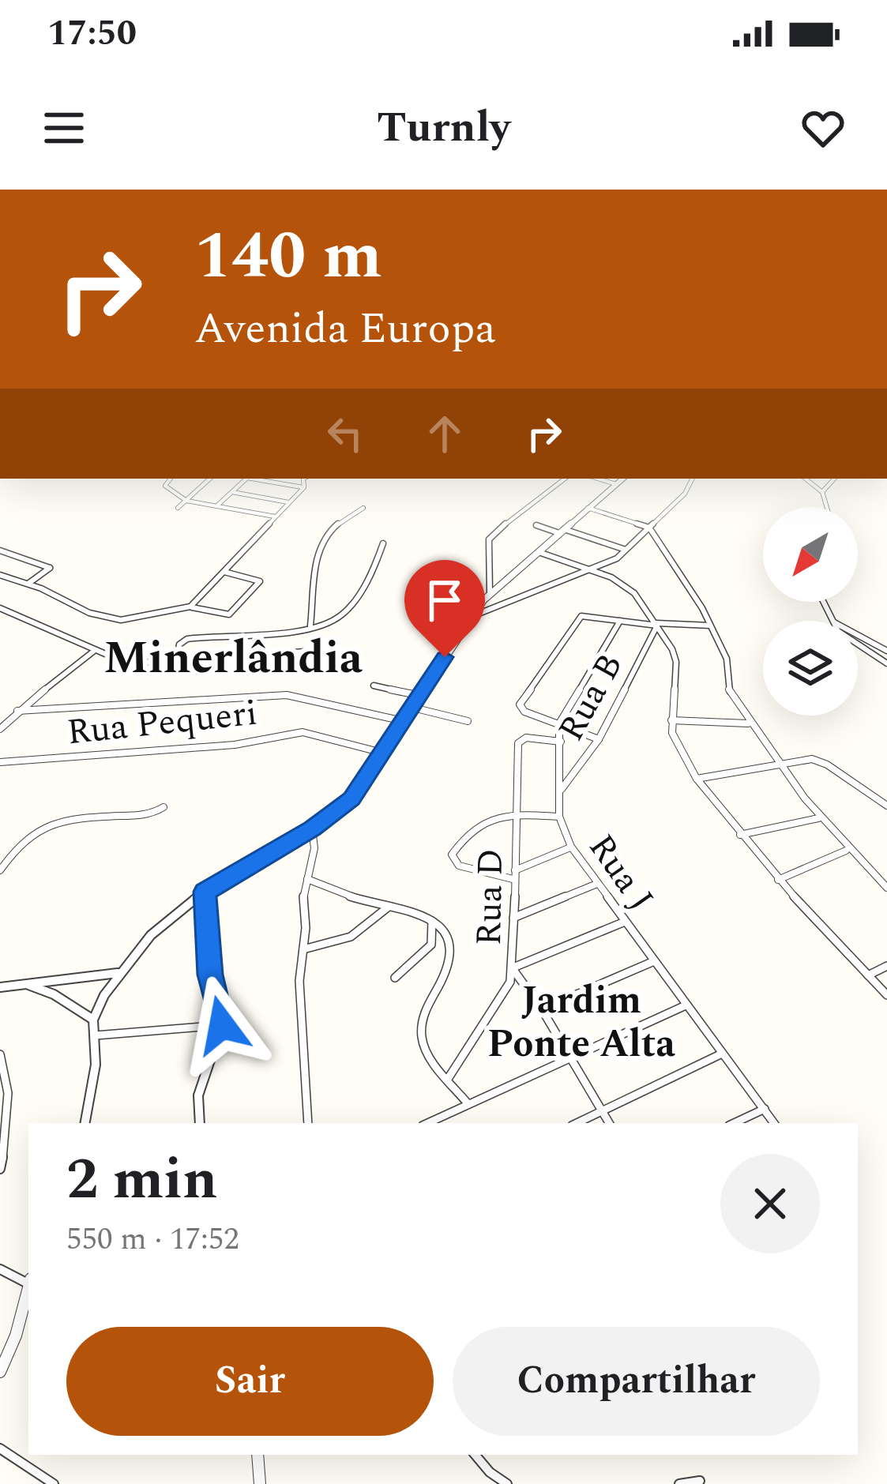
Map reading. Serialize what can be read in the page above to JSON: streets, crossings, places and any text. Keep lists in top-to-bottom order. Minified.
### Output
{"streets":{"street":["Rua B","Rua Pequeri","Rua J","Rua D"]},"crossings":[["Rua B","Rua J"],["Rua J","Rua D"]],"districts":["Minerlândia","Jardim Ponte Alta"],"north":"bottom left","page":{"status":"17:50","header":"Turnly","turn":["140 m","Avenida Europa"],"heading":["2 min","550 m · 17:52"],"buttons":["Sair","Compartilhar"]}}
